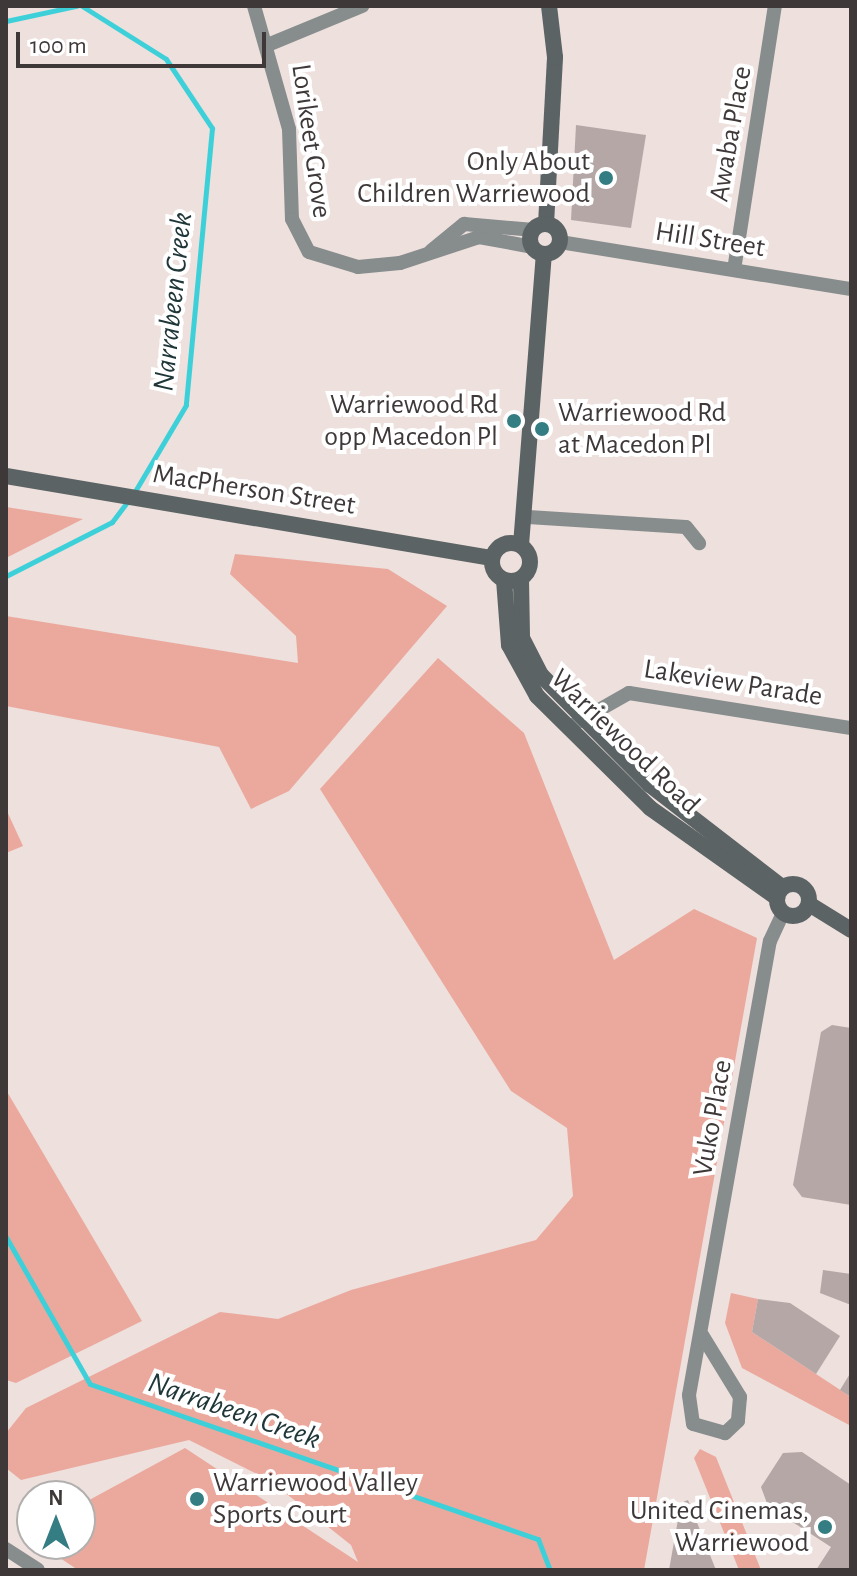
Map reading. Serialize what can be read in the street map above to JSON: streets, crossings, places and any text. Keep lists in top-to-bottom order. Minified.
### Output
{"streets":{"street":["Awaba Place","Lorikeet Grove","Hill Street","MacPherson Street","Lakeview Parade","Warriewood Road","Vuko Place"]},"crossings":[["Awaba Place","Hill Street"],["Lakeview Parade","Warriewood Road"],["Warriewood Road","Vuko Place"]],"water":["Narrabeen Creek"],"places":["Only About Children Warriewood","Warriewood Rd opp Macedon Pl","Warriewood Rd at Macedon Pl","Warriewood Valley Sports Court","United Cinemas, Warriewood"],"scale_bar":"100 m","north":"top"}
